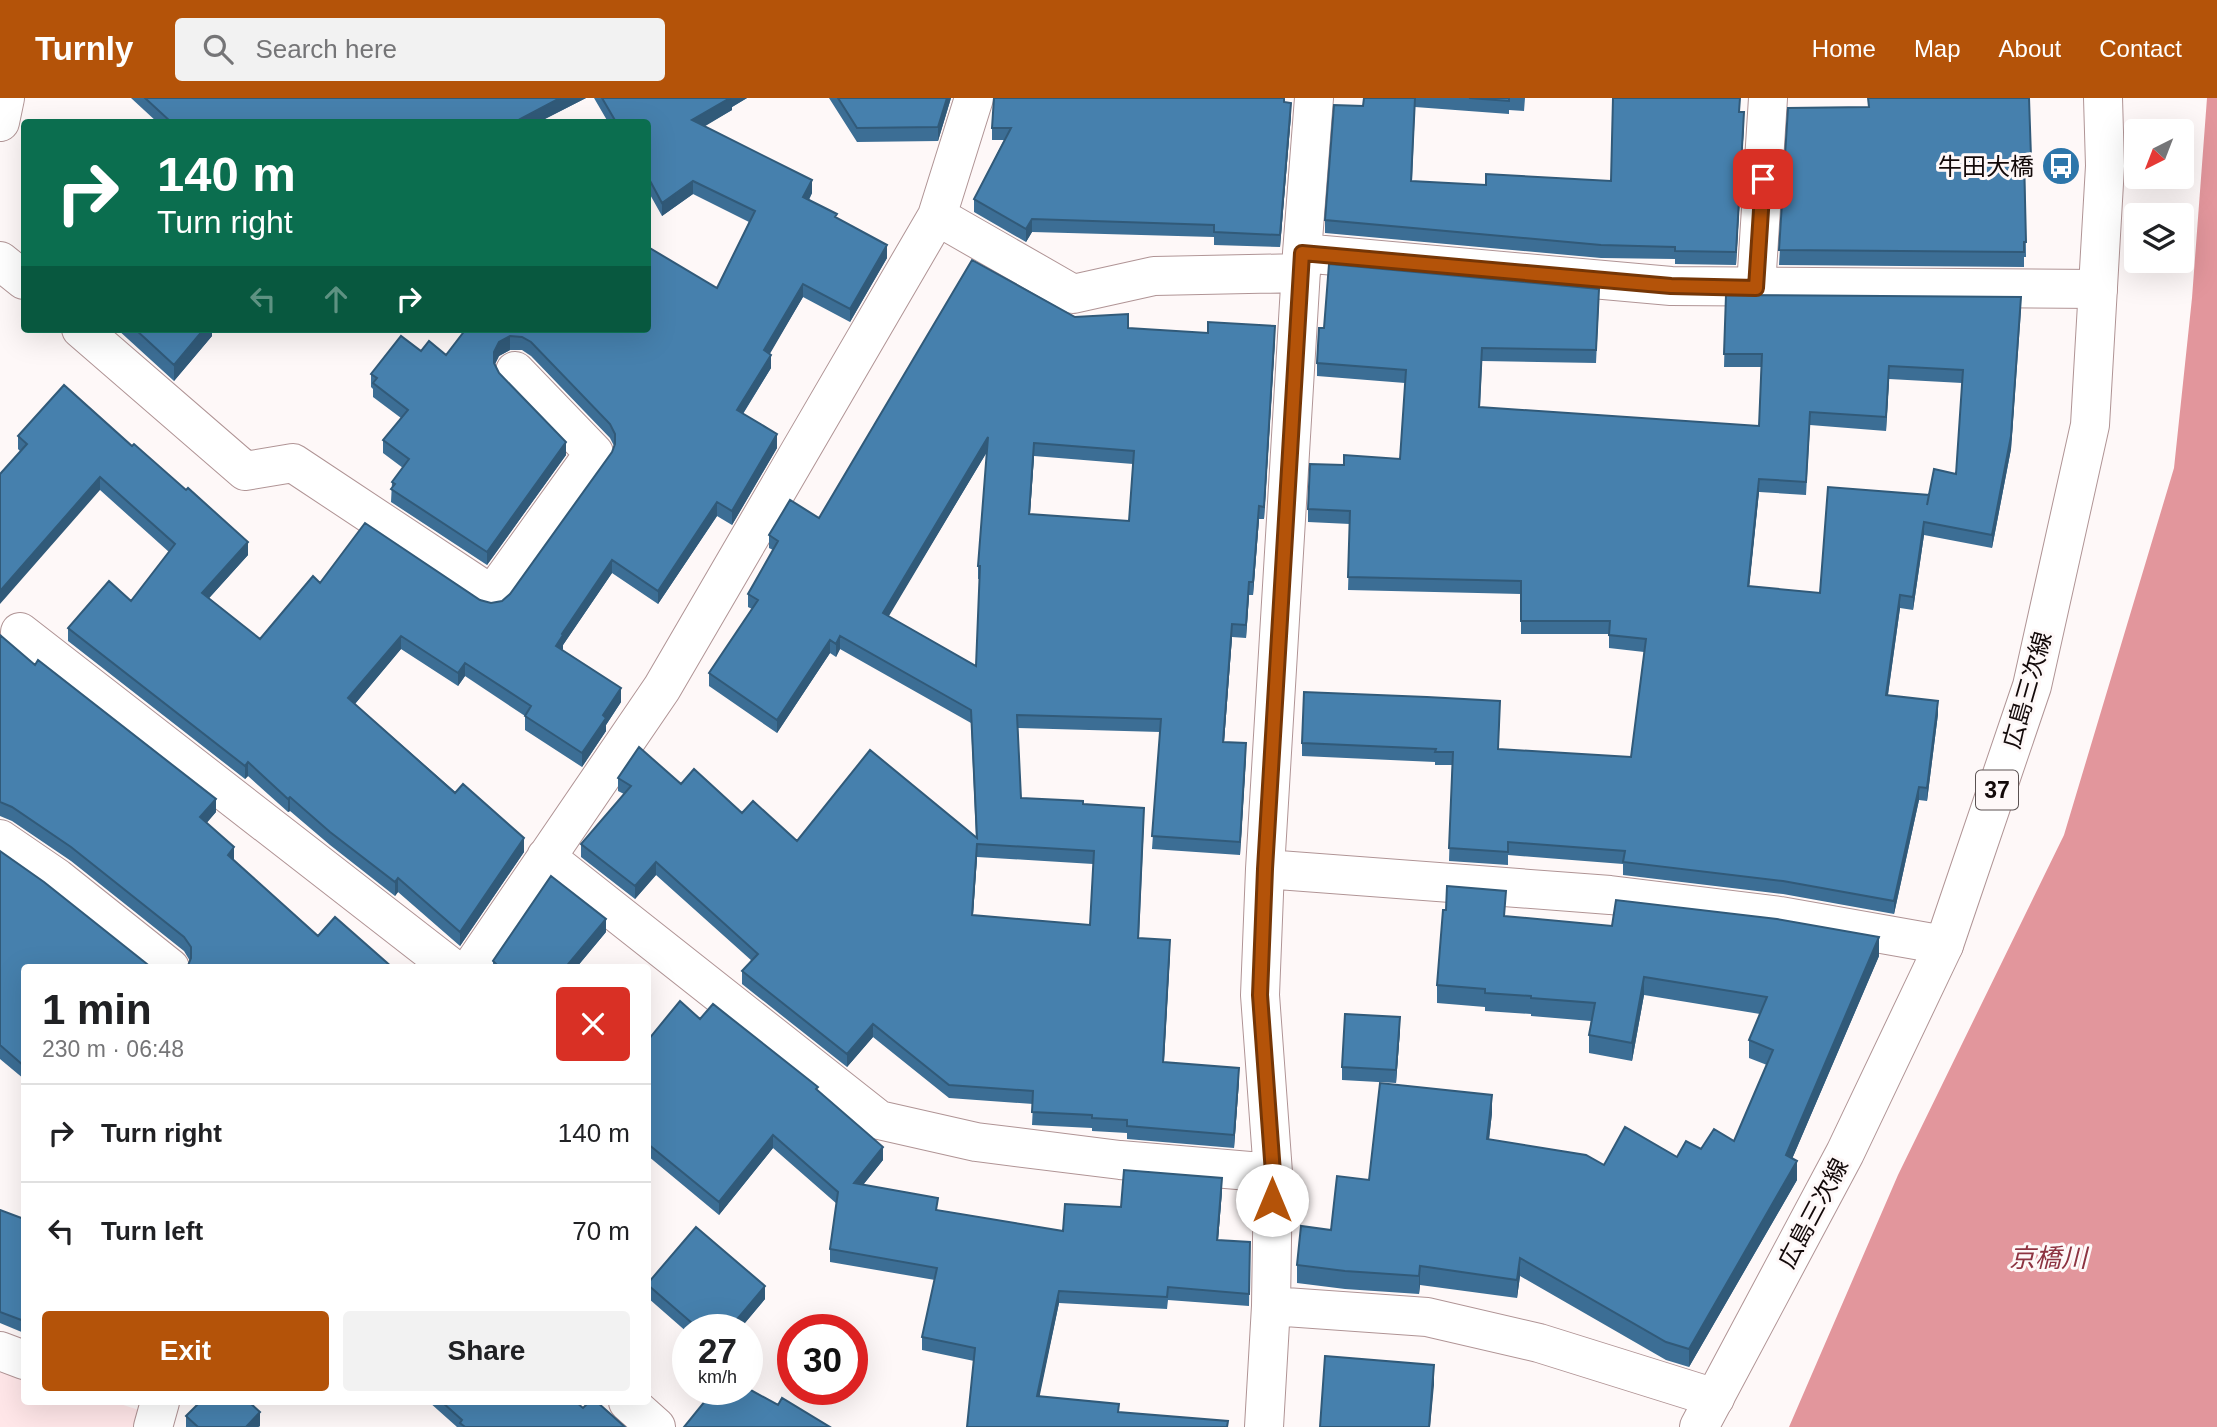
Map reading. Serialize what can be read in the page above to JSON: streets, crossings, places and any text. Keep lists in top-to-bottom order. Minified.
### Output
{"streets":{"street":["広島三次線","37"]},"water":["京橋川"],"places":{"bus stop":["牛田大橋"]},"north":"bottom left","page":{"header":"Turnly","search":"Search here","nav":["Home","Map","About","Contact"],"turn":["140 m","Turn right"],"heading":["1 min","230 m · 06:48"],"list":[{"name":"Turn right","value":"140 m"},{"name":"Turn left","value":"70 m"}],"buttons":["Exit","Share"],"speed":"27 km/h","limit":"30"}}
